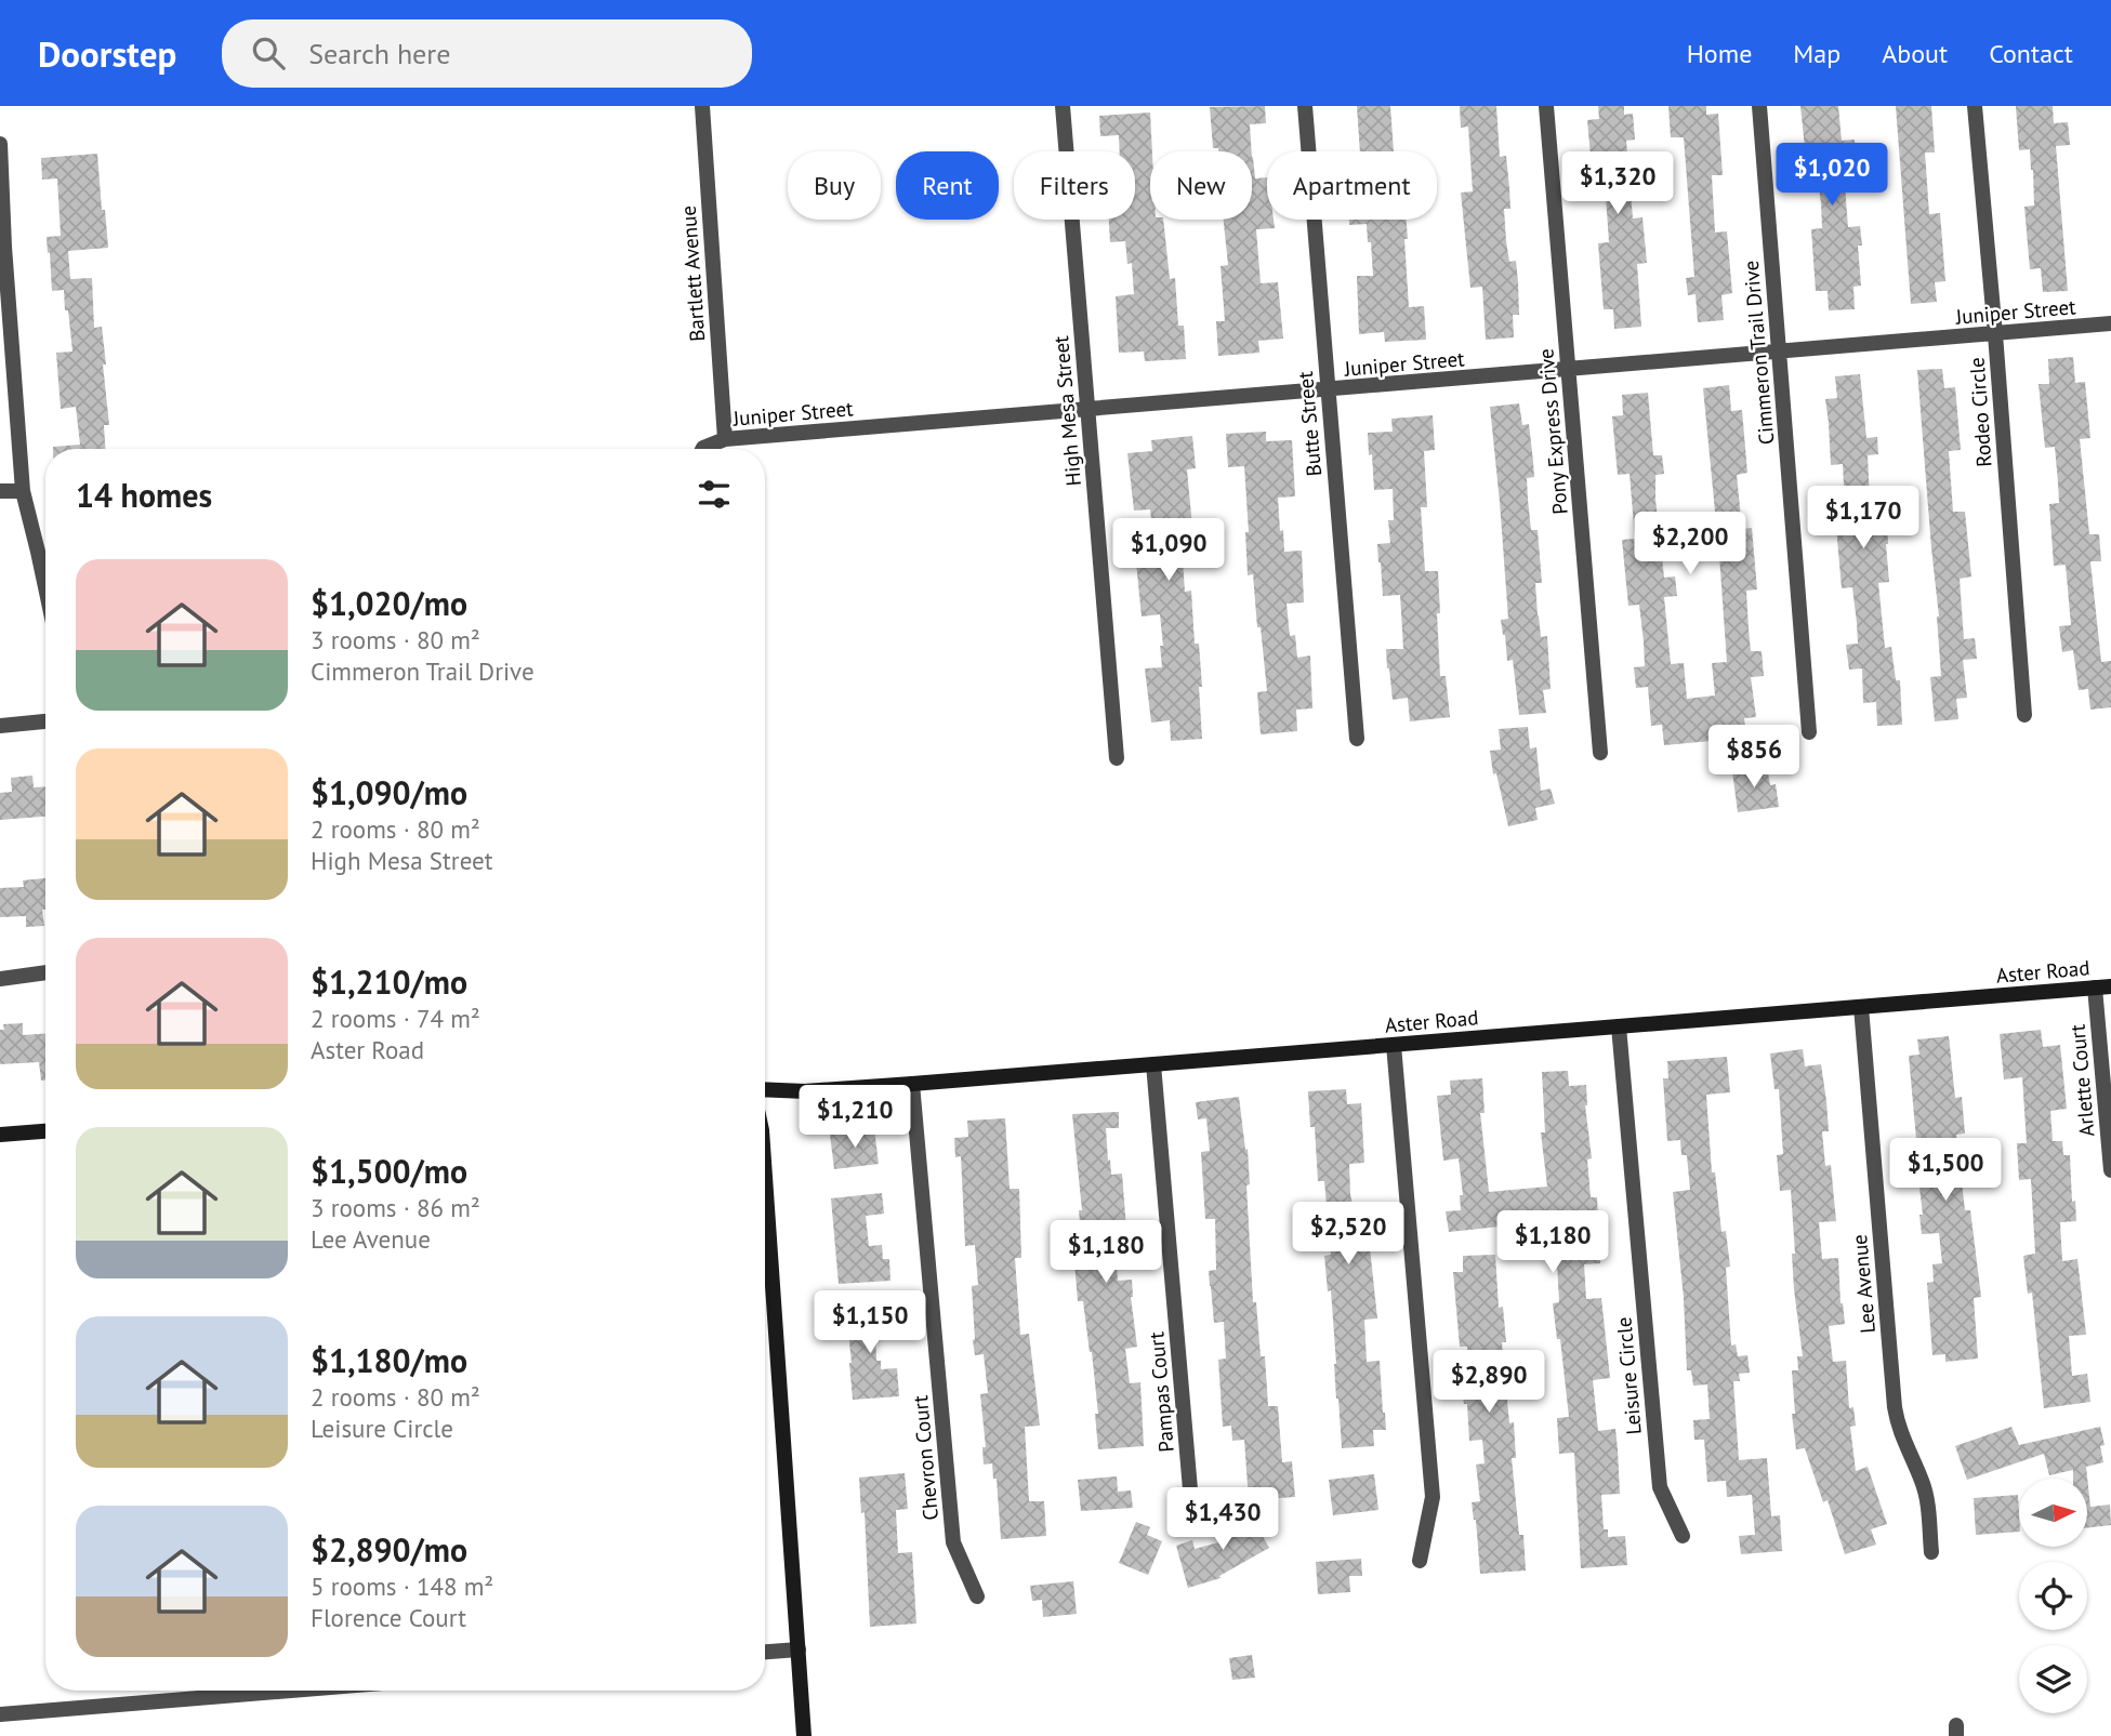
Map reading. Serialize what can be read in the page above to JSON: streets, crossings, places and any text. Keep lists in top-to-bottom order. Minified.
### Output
{"streets":{"main road":["Aster Road"],"street":["Bartlett Avenue","Juniper Street","Cimmeron Trail Drive","High Mesa Street","Rodeo Circle","Butte Street","Pony Express Drive","Arlette Court","Lee Avenue","Leisure Circle","Pampas Court","Chevron Court"]},"crossings":[["Bartlett Avenue","Juniper Street"],["Juniper Street","Cimmeron Trail Drive"],["Juniper Street","High Mesa Street"],["Juniper Street","Rodeo Circle"],["Juniper Street","Butte Street"],["Juniper Street","Pony Express Drive"],["Aster Road","Arlette Court"],["Aster Road","Lee Avenue"],["Aster Road","Leisure Circle"],["Aster Road","Pampas Court"],["Aster Road","Chevron Court"]],"north":"right","page":{"header":"Doorstep","search":"Search here","nav":["Home","Map","About","Contact"],"price":["$1,020","$1,320","$1,170","$2,200","$1,090","$856","$1,210","$1,500","$2,520","$1,180","$1,180","$1,150","$2,890","$1,430"],"chip":["Buy","Rent","Filters","New","Apartment"],"heading":"14 homes","list":[{"name":"$1,020/mo","note":"3 rooms · 80 m² · Cimmeron Trail Drive"},{"name":"$1,090/mo","note":"2 rooms · 80 m² · High Mesa Street"},{"name":"$1,210/mo","note":"2 rooms · 74 m² · Aster Road"},{"name":"$1,500/mo","note":"3 rooms · 86 m² · Lee Avenue"},{"name":"$1,180/mo","note":"2 rooms · 80 m² · Leisure Circle"},{"name":"$2,890/mo","note":"5 rooms · 148 m² · Florence Court"}]}}
